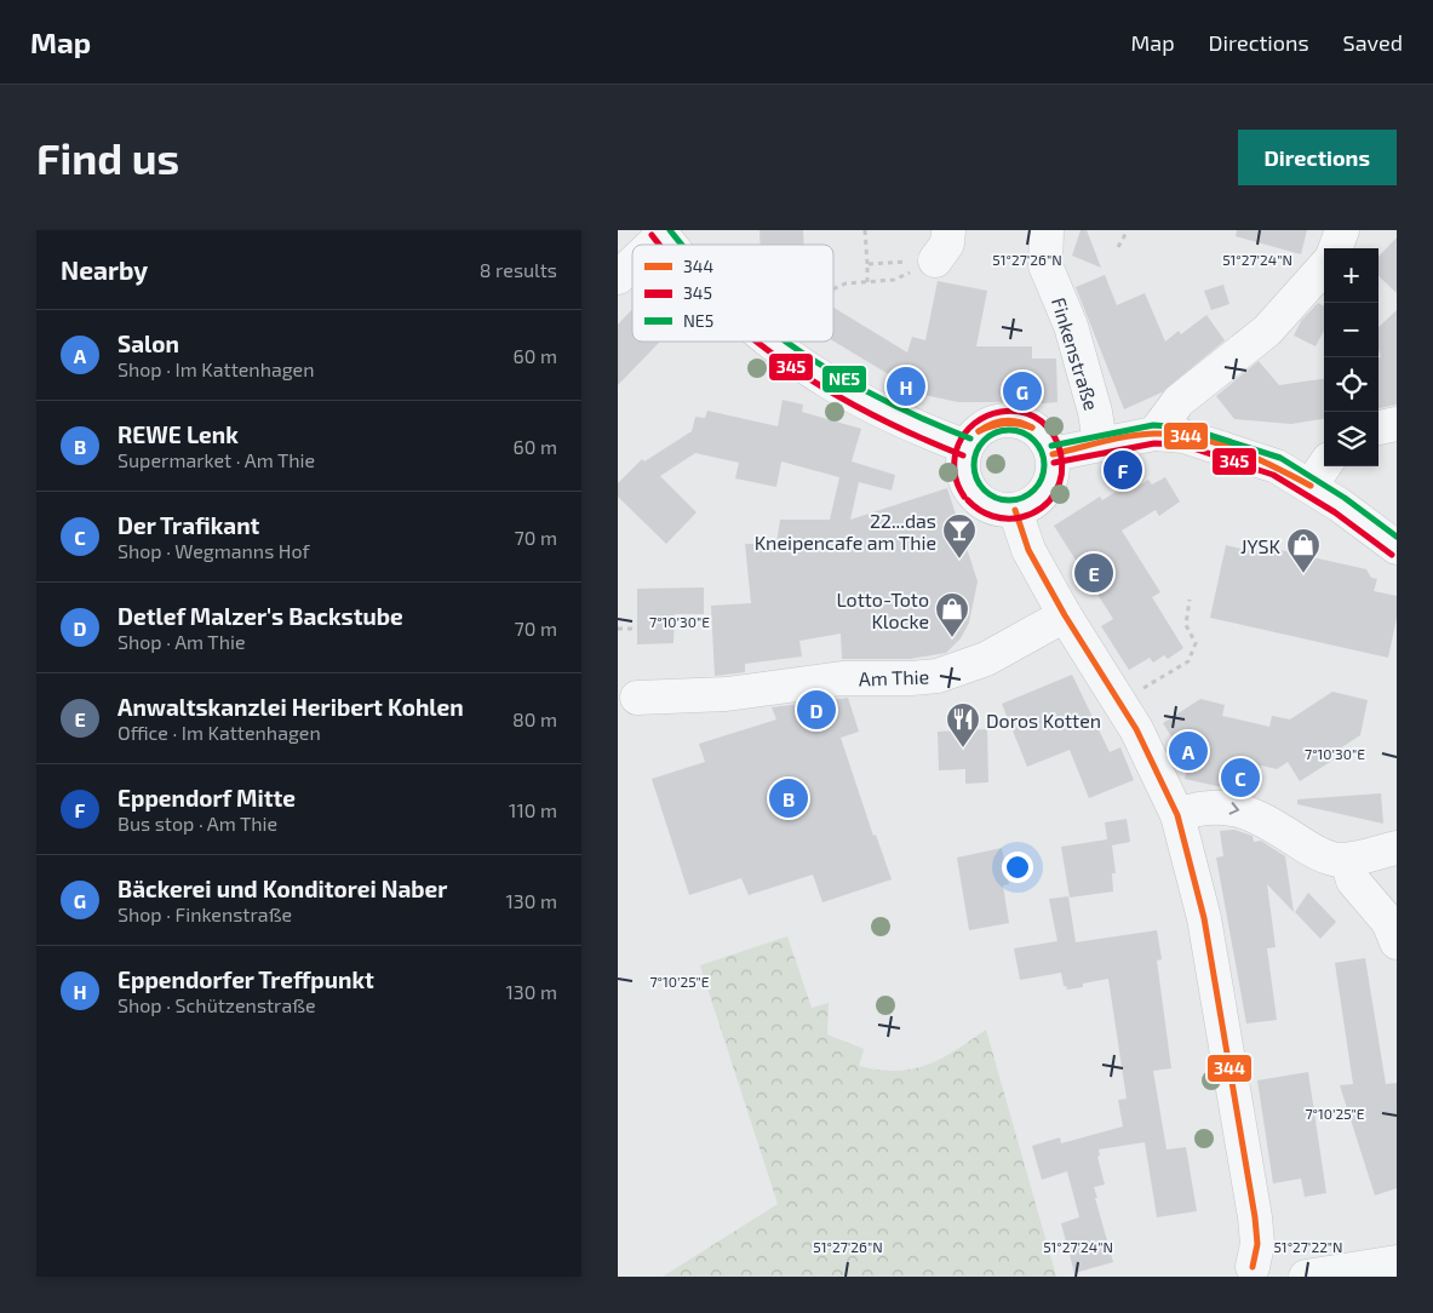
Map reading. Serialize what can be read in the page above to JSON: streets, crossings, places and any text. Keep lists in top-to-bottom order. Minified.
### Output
{"streets":{"street":["Finkenstraße","Am Thie"]},"places":{"bar":["22...das Kneipencafe am Thie"],"shop":["JYSK","Lotto-Toto Klocke"],"restaurant":["Doros Kotten"]},"lines":["transit line NE5","transit line 345","transit line 344"],"legend":["344","345","NE5"],"page":{"header":"Map","nav":["Map","Directions","Saved"],"buttons":"Directions","title":"Find us","heading":["Nearby","8 results"],"map_buttons":["+","−"],"list":[{"mark":"A","name":"Salon","note":"Shop · Im Kattenhagen","value":"60 m"},{"mark":"B","name":"REWE Lenk","note":"Supermarket · Am Thie","value":"60 m"},{"mark":"C","name":"Der Trafikant","note":"Shop · Wegmanns Hof","value":"70 m"},{"mark":"D","name":"Detlef Malzer's Backstube","note":"Shop · Am Thie","value":"70 m"},{"mark":"E","name":"Anwaltskanzlei Heribert Kohlen","note":"Office · Im Kattenhagen","value":"80 m"},{"mark":"F","name":"Eppendorf Mitte","note":"Bus stop · Am Thie","value":"110 m"},{"mark":"G","name":"Bäckerei und Konditorei Naber","note":"Shop · Finkenstraße","value":"130 m"},{"mark":"H","name":"Eppendorfer Treffpunkt","note":"Shop · Schützenstraße","value":"130 m"}],"pins":["H","G","F","E","D","A","C","B"]},"coordinates":["51°27'26\"N","51°27'24\"N","7°10'30\"E","7°10'25\"E","51°27'22\"N"]}
